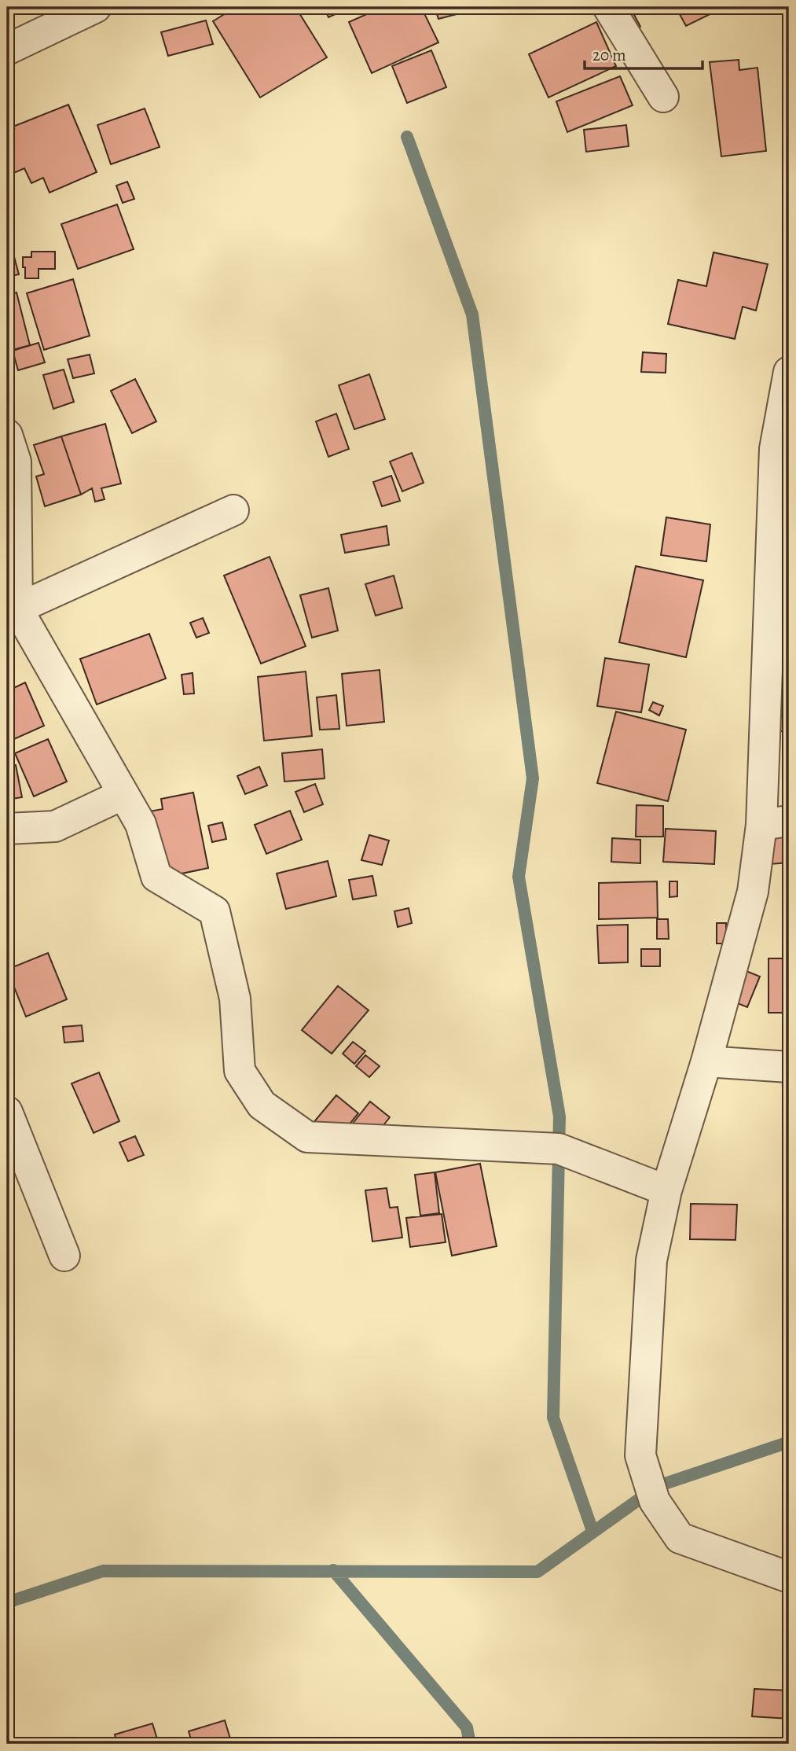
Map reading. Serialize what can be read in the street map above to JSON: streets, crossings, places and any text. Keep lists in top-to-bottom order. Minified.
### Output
{"scale_bar":"20 m"}
